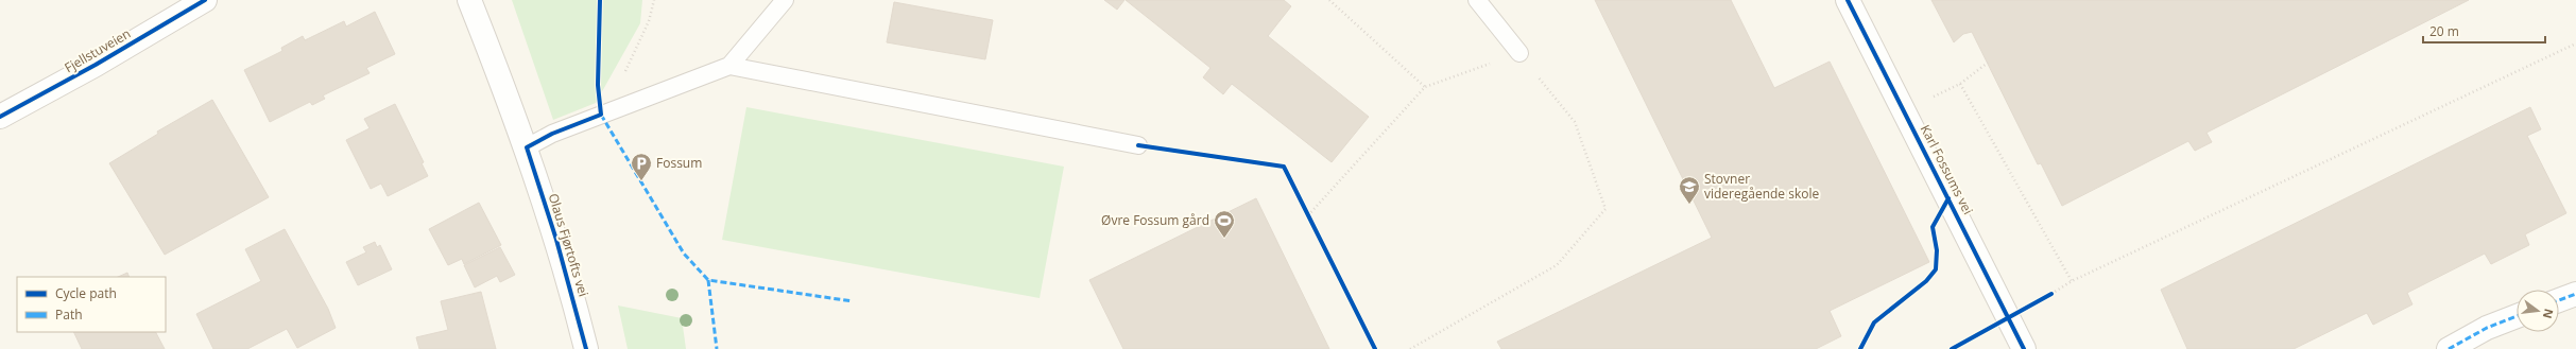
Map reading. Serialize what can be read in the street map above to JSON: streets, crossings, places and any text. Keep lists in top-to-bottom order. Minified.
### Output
{"streets":{"street":["Fjellstuveien","Karl Fossums vei","Olaus Fjørtofts vei"]},"places":{"parking":["Fossum"],"school or university":["Stovner videregående skole"],"sports":["Øvre Fossum gård"]},"legend":["Cycle path","Path"],"scale_bar":"20 m","north":"right"}
